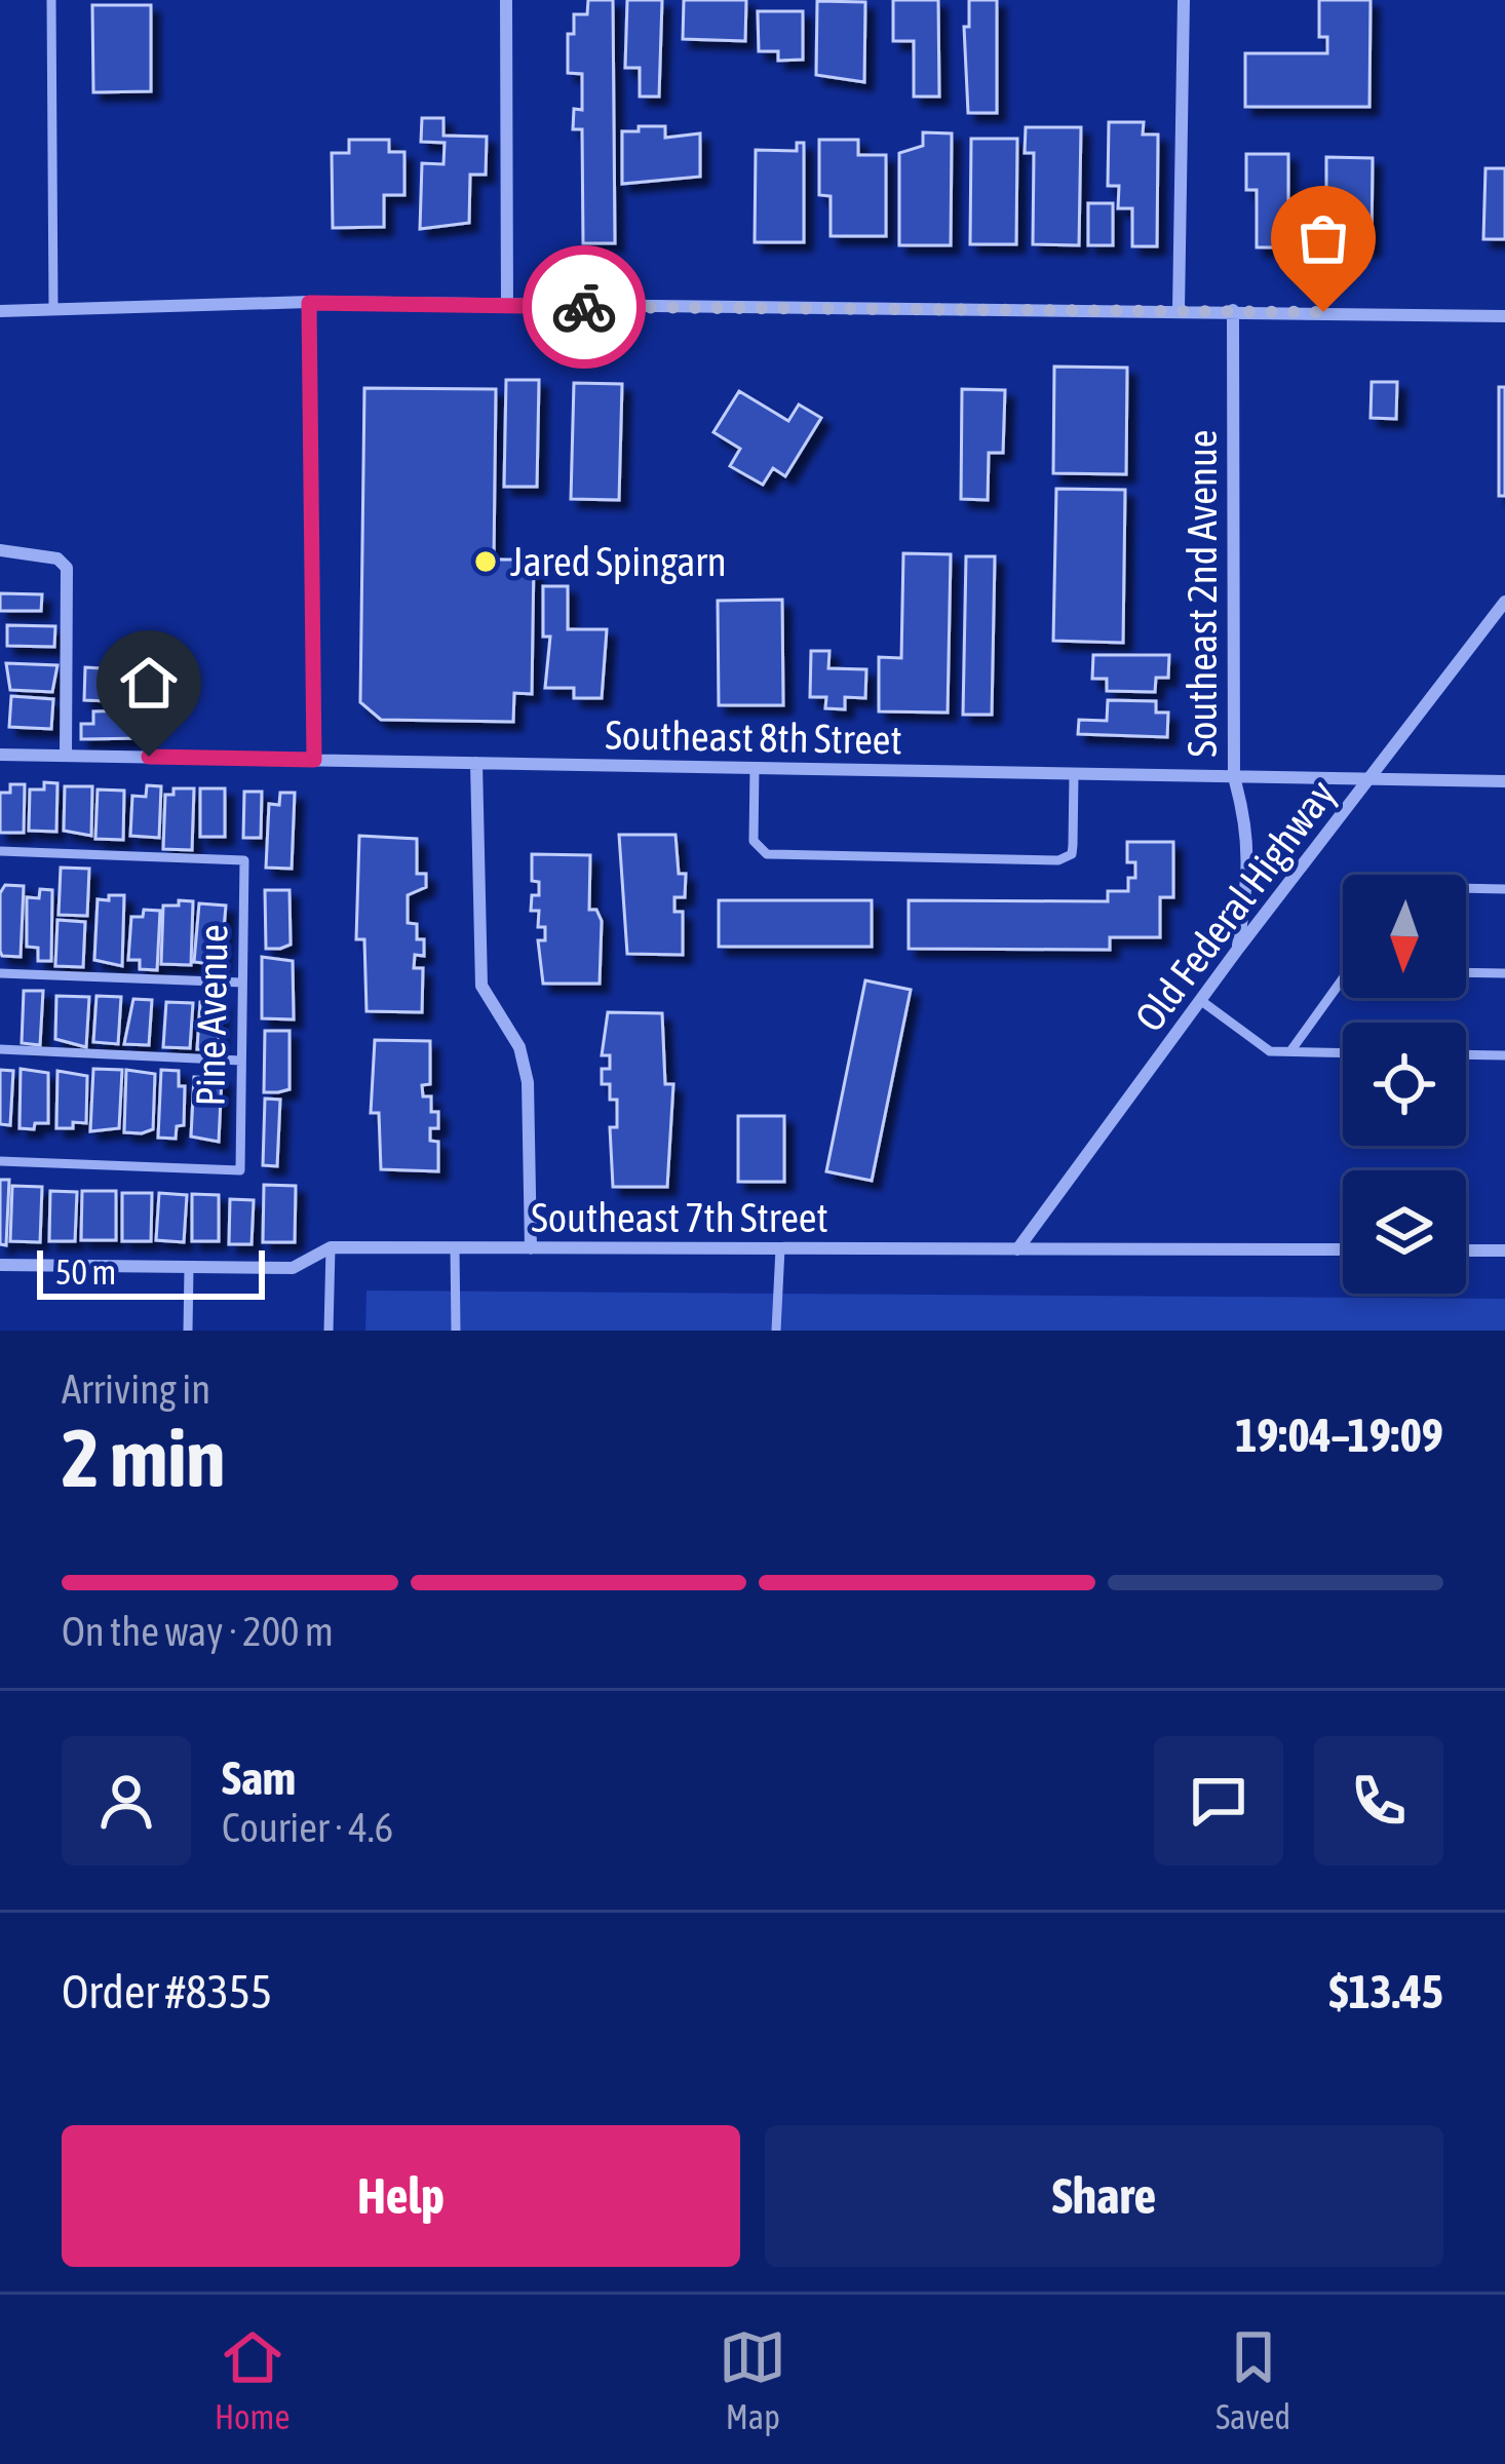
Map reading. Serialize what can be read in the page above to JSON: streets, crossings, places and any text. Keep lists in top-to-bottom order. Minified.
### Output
{"streets":{"street":["Southeast 2nd Avenue","Southeast 8th Street","Old Federal Highway","Southeast 7th Street"],"lane":["Pine Avenue"]},"crossings":[["Southeast 2nd Avenue","Southeast 8th Street"],["Southeast 2nd Avenue","Old Federal Highway"],["Southeast 8th Street","Old Federal Highway"],["Old Federal Highway","Southeast 7th Street"]],"places":["Jared Spingarn"],"scale_bar":"50 m","north":"bottom","page":{"scale":"50 m","heading":["2 min","Arriving in","19:04–19:09"],"panel":["Sam","Courier · 4.6","Order #8355","$13.45"],"bar":"On the way · 200 m","buttons":["Help","Share"],"tabs":["Home","Map","Saved"]}}
